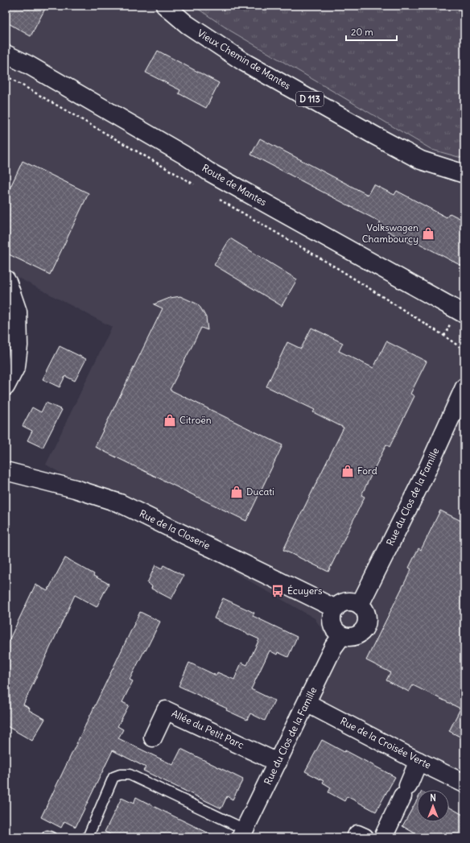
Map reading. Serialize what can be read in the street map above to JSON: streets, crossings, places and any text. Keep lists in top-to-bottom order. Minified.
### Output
{"streets":{"street":["Vieux Chemin de Mantes","D 113","Route de Mantes","Rue du Clos de la Famille","Rue de la Closerie","Allée du Petit Parc","Rue de la Croisée Verte"]},"crossings":[["Rue du Clos de la Famille","Rue de la Closerie"],["Rue du Clos de la Famille","Allée du Petit Parc"],["Rue du Clos de la Famille","Rue de la Croisée Verte"]],"places":{"shop":["Volkswagen Chambourcy","Citroën","Ford","Ducati"],"bus stop":["Écuyers"]},"scale_bar":"20 m","north":"top"}
